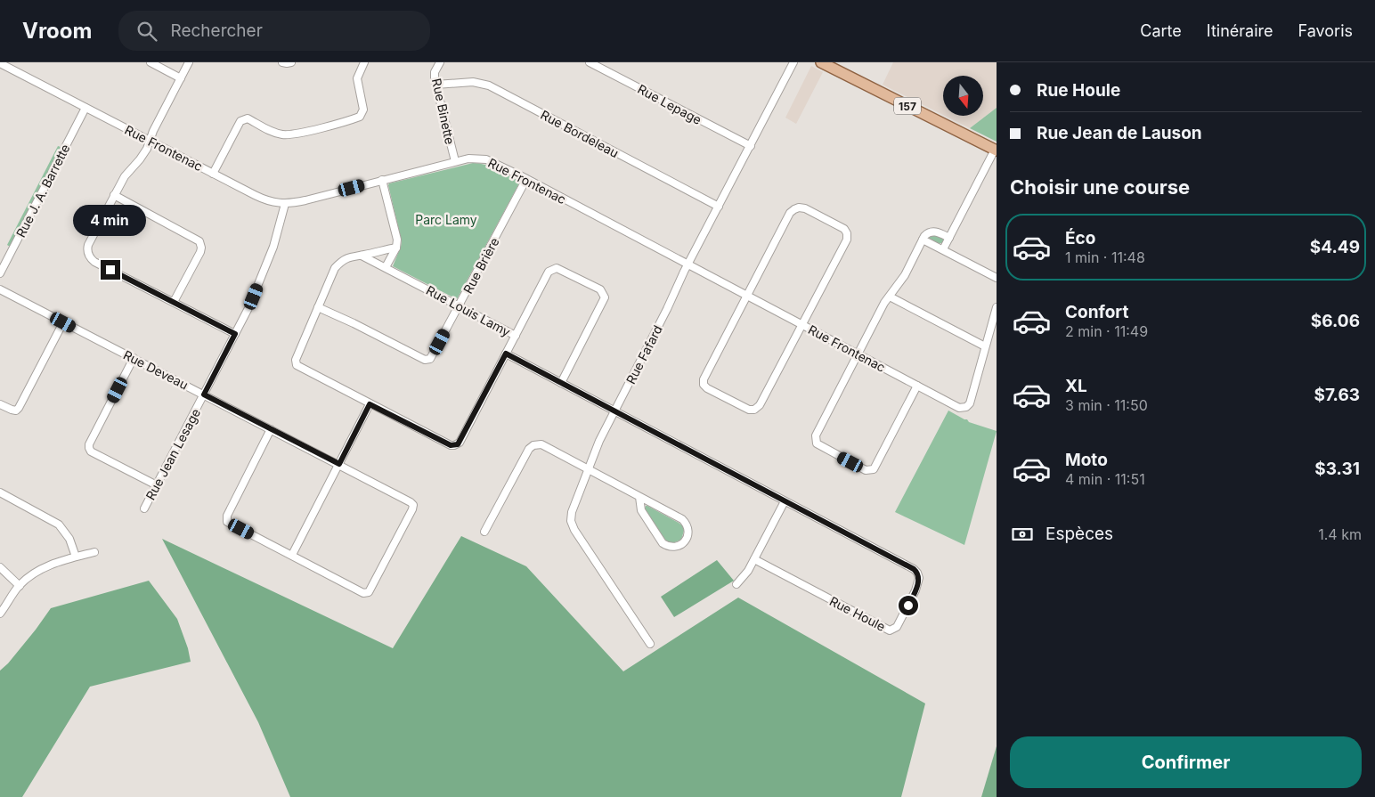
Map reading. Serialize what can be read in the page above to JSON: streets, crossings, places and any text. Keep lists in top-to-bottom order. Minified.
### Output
{"streets":{"main road":["157"],"street":["Rue Lepage","Rue Binette","Rue Bordeleau","Rue Frontenac","Rue J. A. Barrette","Rue Brière","Rue Louis Lamy","Rue Fafard","Rue Deveau","Rue Jean Lesage","Rue Houle"]},"crossings":[["Rue Lepage","Rue Fafard"],["Rue Binette","Rue Bordeleau"],["Rue Binette","Rue Frontenac"],["Rue Bordeleau","Rue Fafard"],["Rue Frontenac","Rue J. A. Barrette"],["Rue Frontenac","Rue Brière"],["Rue Frontenac","Rue Fafard"],["Rue Frontenac","Rue Jean Lesage"],["Rue Brière","Rue Louis Lamy"],["Rue Louis Lamy","Rue Houle"],["Rue Fafard","Rue Houle"],["Rue Deveau","Rue Jean Lesage"]],"parks":["Parc Lamy"],"north":"bottom","page":{"header":"Vroom","search":"Rechercher","nav":["Carte","Itinéraire","Favoris"],"banner":["Rue Houle","Rue Jean de Lauson"],"heading":"Choisir une course","bubble":"4 min","list":[{"name":"Éco","note":"1 min · 11:48","value":"$4.49"},{"name":"Confort","note":"2 min · 11:49","value":"$6.06"},{"name":"XL","note":"3 min · 11:50","value":"$7.63"},{"name":"Moto","note":"4 min · 11:51","value":"$3.31"}],"pay":["Espèces","1.4 km"],"buttons":"Confirmer"}}
